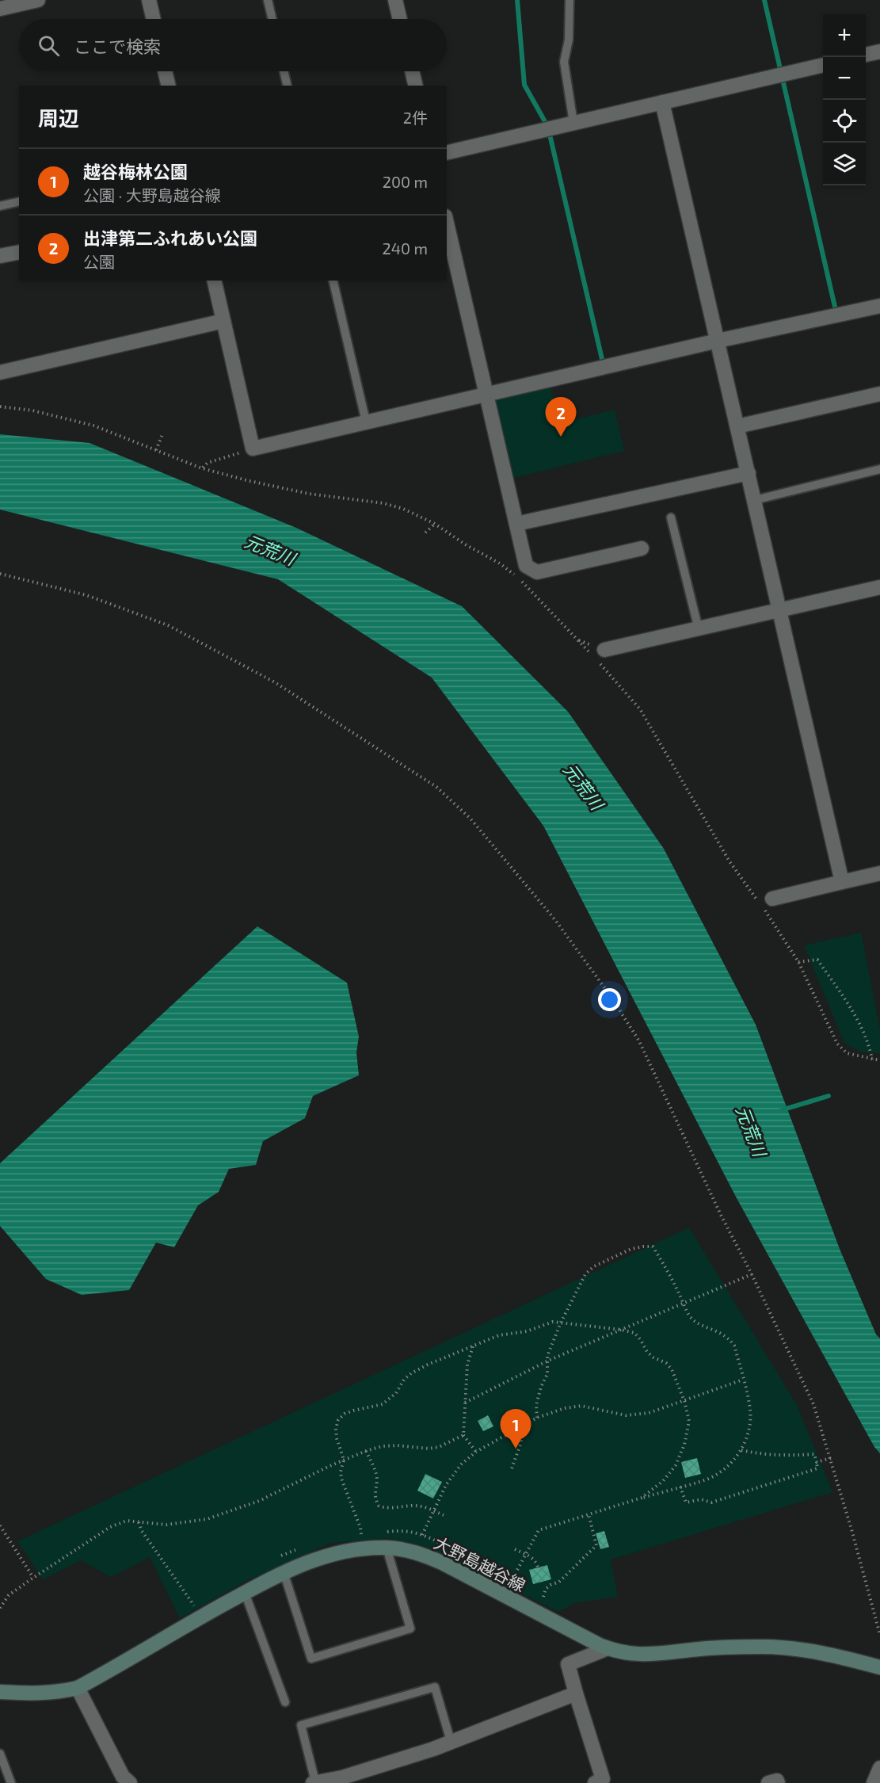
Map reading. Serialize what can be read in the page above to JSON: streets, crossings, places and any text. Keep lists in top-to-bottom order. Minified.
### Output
{"streets":{"main road":["大野島越谷線"]},"water":["元荒川"],"page":{"map_buttons":["+","−"],"search":"ここで検索","heading":["周辺","2件"],"list":[{"mark":"1","name":"越谷梅林公園","note":"公園 · 大野島越谷線","value":"200 m"},{"mark":"2","name":"出津第二ふれあい公園","note":"公園","value":"240 m"}],"pins":["2","1"]}}
